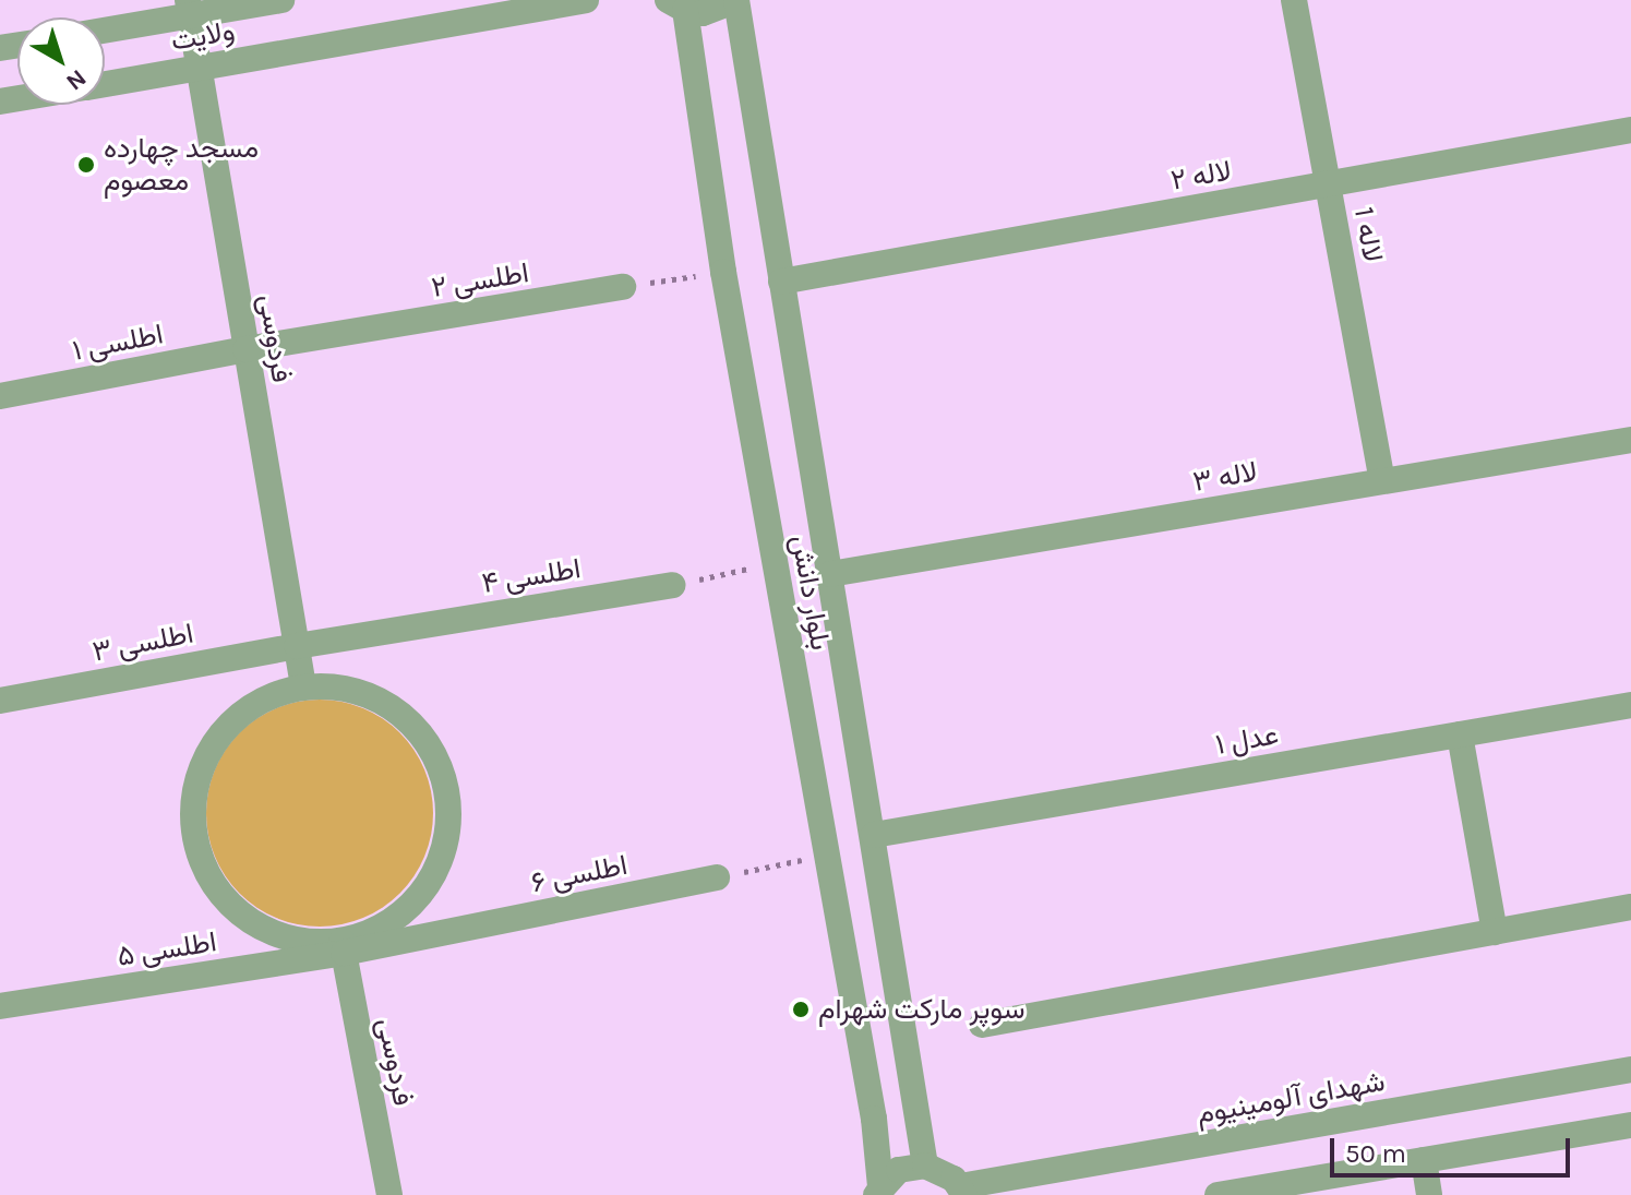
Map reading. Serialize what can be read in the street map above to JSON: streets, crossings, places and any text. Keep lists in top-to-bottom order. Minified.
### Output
{"streets":{"street":["ولایت","لاله ۲","لاله 1","اطلسی ۲","فردوسی","اطلسی ۱","لاله ۳","اطلسی ۴","بلوار دانش","اطلسی ۳","عدل ۱","اطلسی ۶","اطلسی ۵","شهدای آلومینیوم"]},"crossings":[["ولایت","فردوسی"],["لاله ۲","لاله 1"],["لاله ۲","بلوار دانش"],["لاله 1","لاله ۳"],["اطلسی ۲","فردوسی"],["اطلسی ۲","اطلسی ۱"],["فردوسی","اطلسی ۱"],["فردوسی","اطلسی ۴"],["فردوسی","اطلسی ۳"],["فردوسی","اطلسی ۶"],["فردوسی","اطلسی ۵"],["لاله ۳","بلوار دانش"],["اطلسی ۴","اطلسی ۳"],["بلوار دانش","عدل ۱"],["اطلسی ۶","اطلسی ۵"]],"places":["مسجد چهارده معصوم","سوپر مارکت شهرام"],"scale_bar":"50 m","north":"bottom right"}
